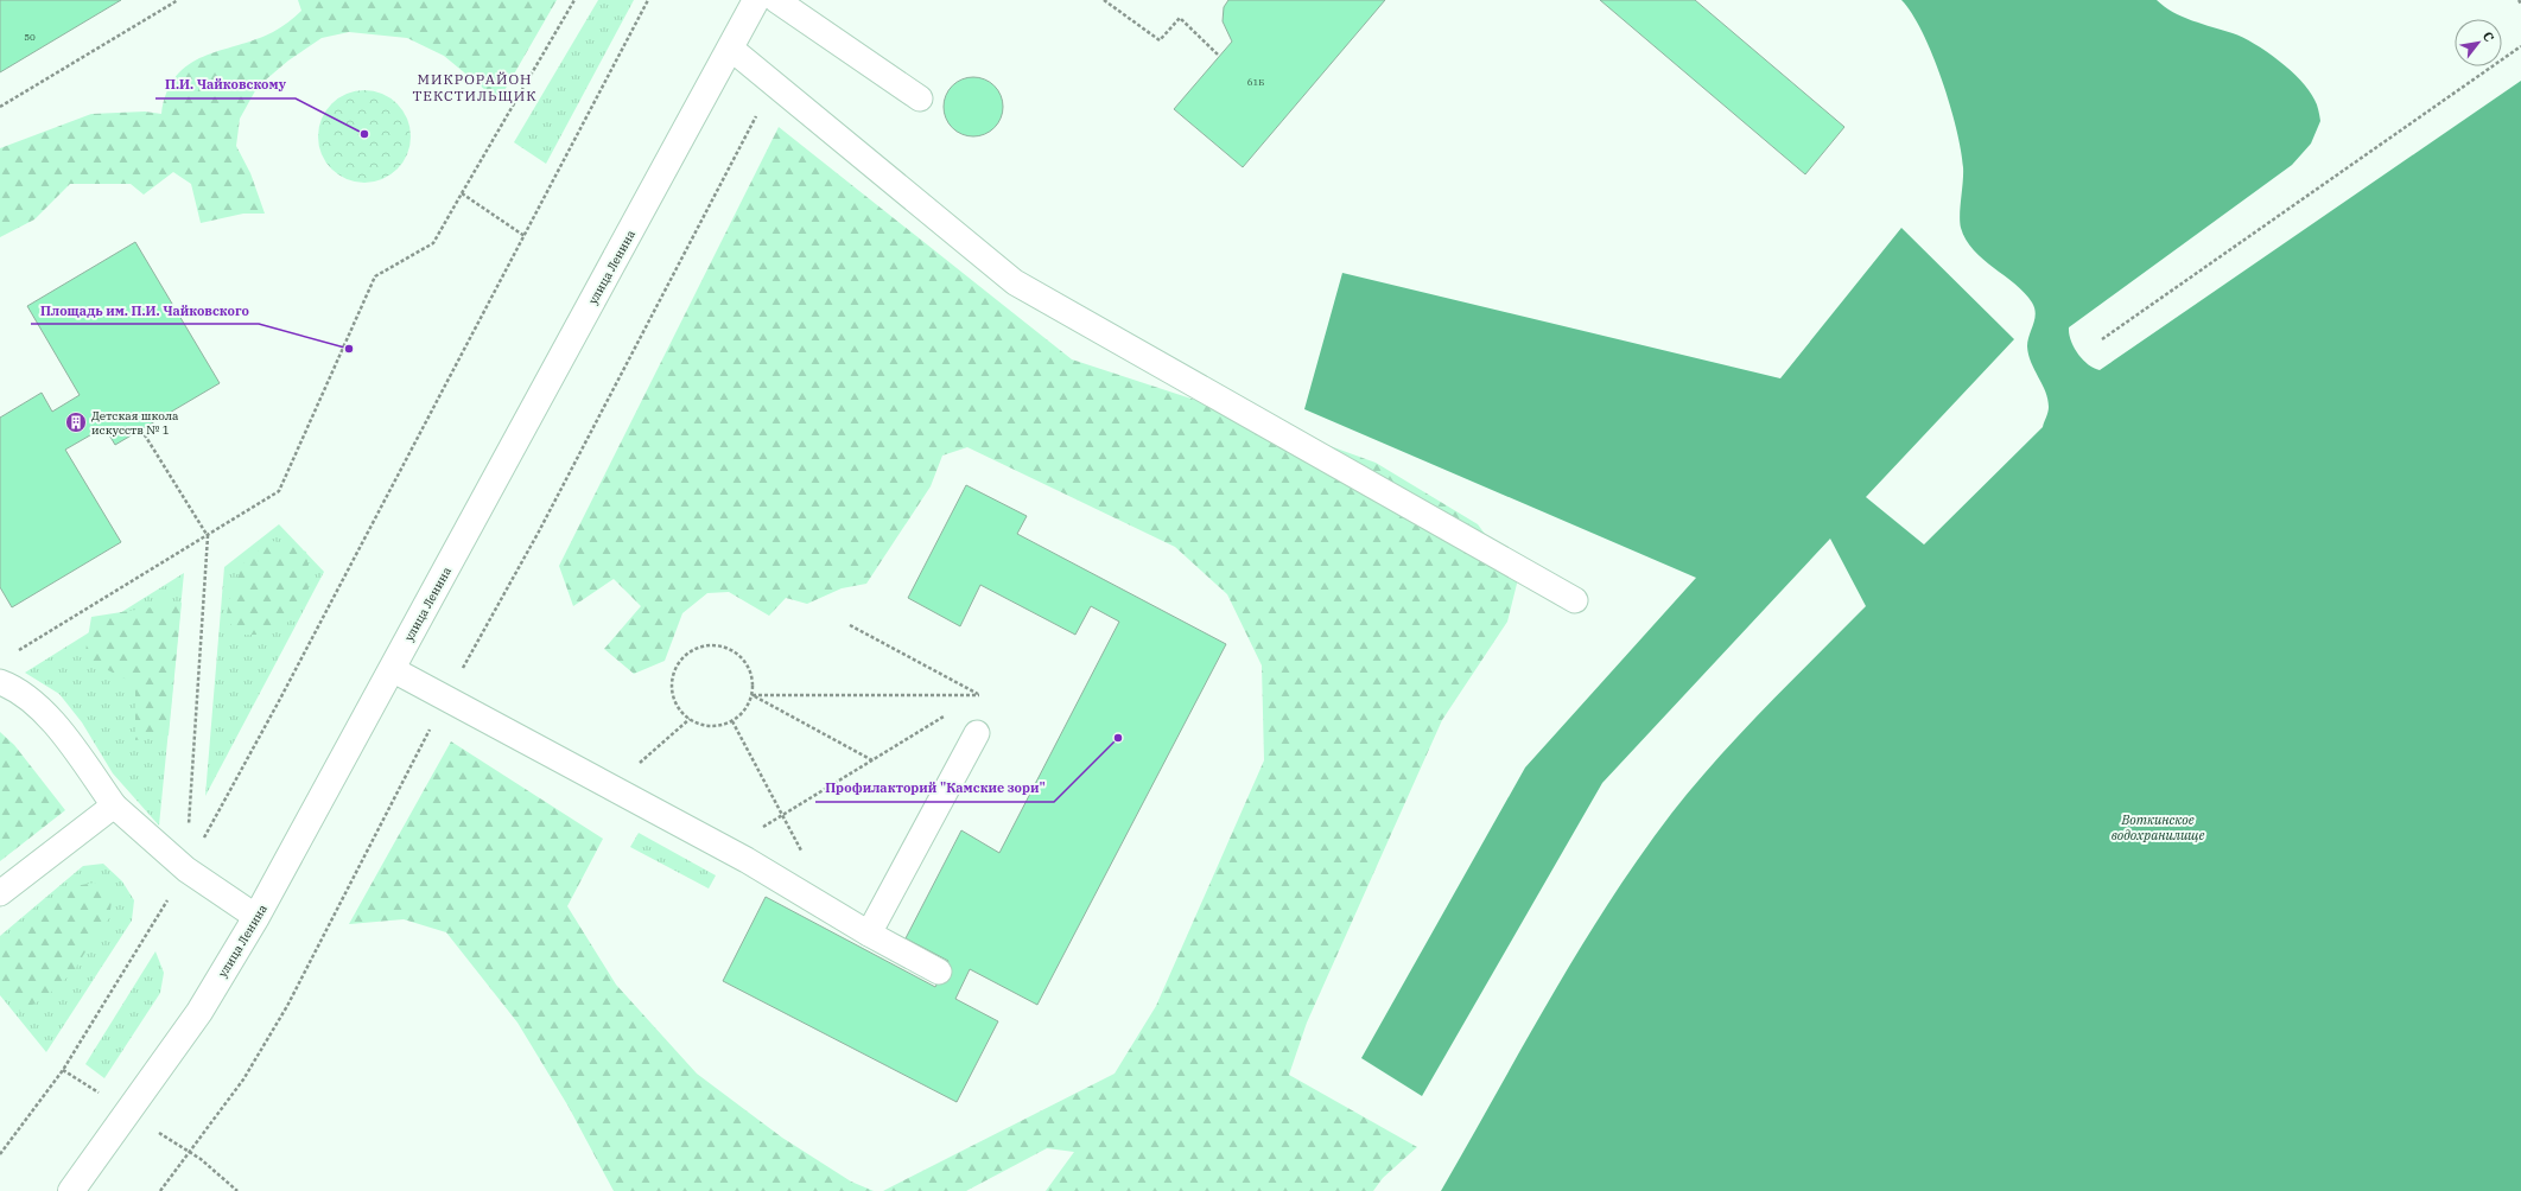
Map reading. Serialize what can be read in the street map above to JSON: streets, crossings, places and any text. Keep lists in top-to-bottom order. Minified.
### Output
{"streets":{"street":["улица Ленина"]},"districts":["МИКРОРАЙОН ТЕКСТИЛЬЩИК"],"water":["Воткинское водохранилище"],"places":{"other":["П.И. Чайковскому","Площадь им. П.И. Чайковского","Профилакторий \"Камские зори\""],"building":["Детская школа искусств № 1"]},"house_numbers":["50","61Б"],"north":"top right"}
